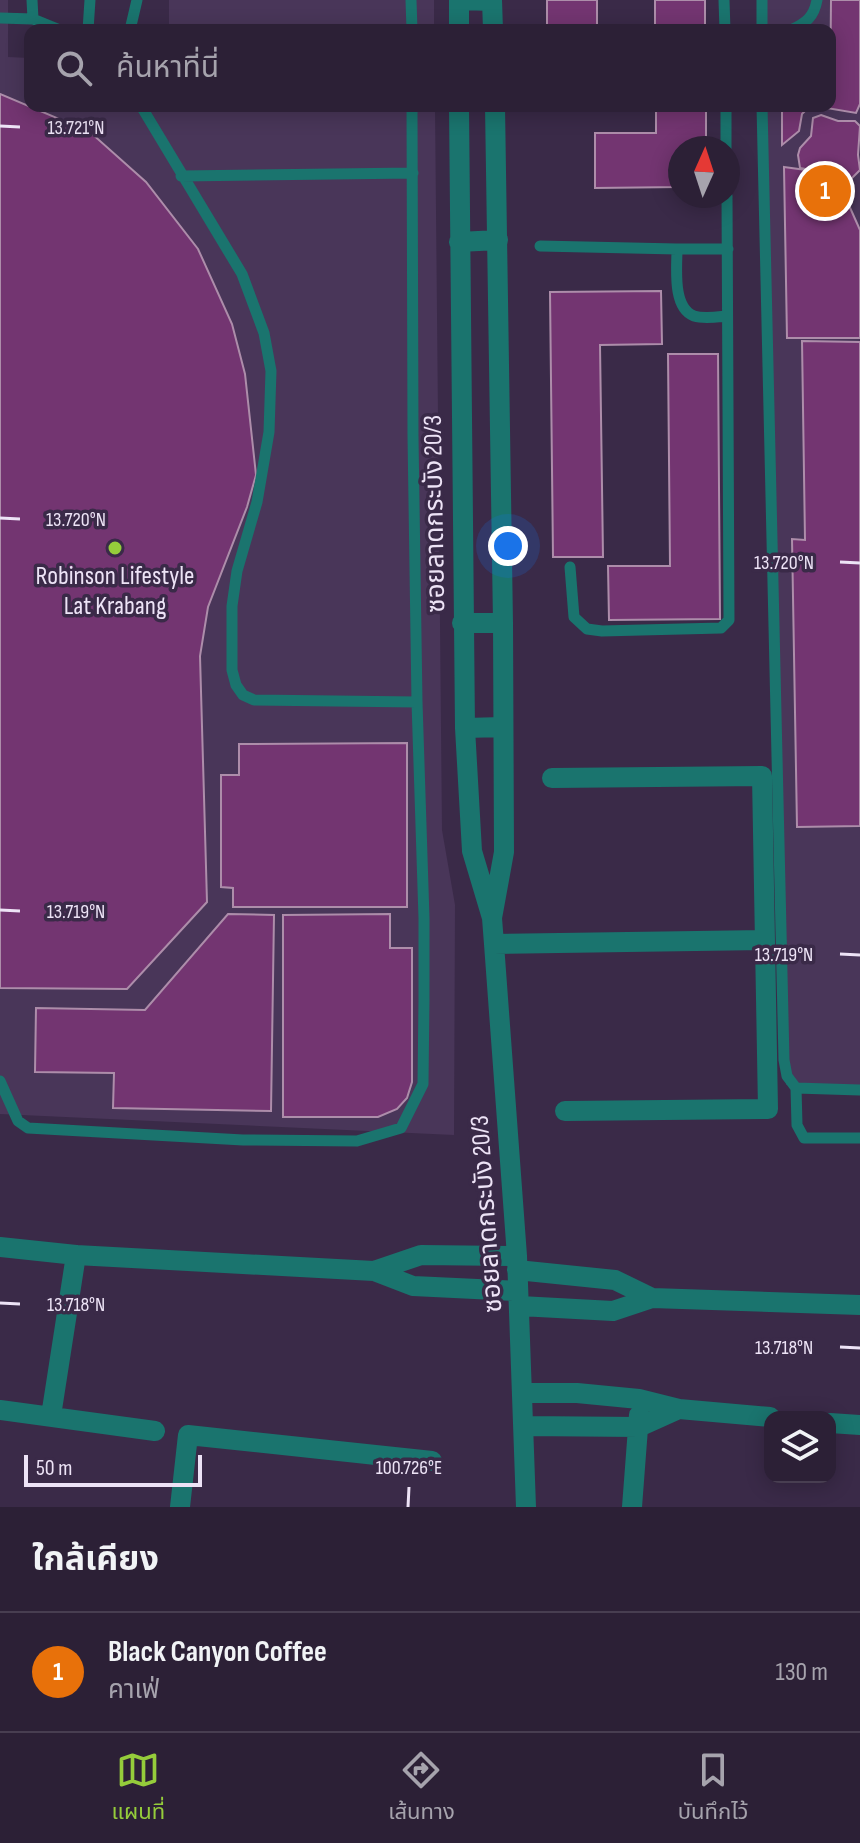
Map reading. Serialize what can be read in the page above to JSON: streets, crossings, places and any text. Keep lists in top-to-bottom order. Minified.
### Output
{"streets":{"street":["ซอยลาดกระบัง 20/3"]},"places":["Robinson Lifestyle Lat Krabang"],"scale_bar":"50 m","north":"top","page":{"search":"ค้นหาที่นี่","pins":"1","scale":"50 m","heading":"ใกล้เคียง","list":[{"mark":"1","name":"Black Canyon Coffee","note":"คาเฟ่","value":"130 m"}],"nav":["แผนที่","เส้นทาง","บันทึกไว้"]},"coordinates":["13.721°N","13.720°N","13.719°N","13.718°N","100.726°E"]}
